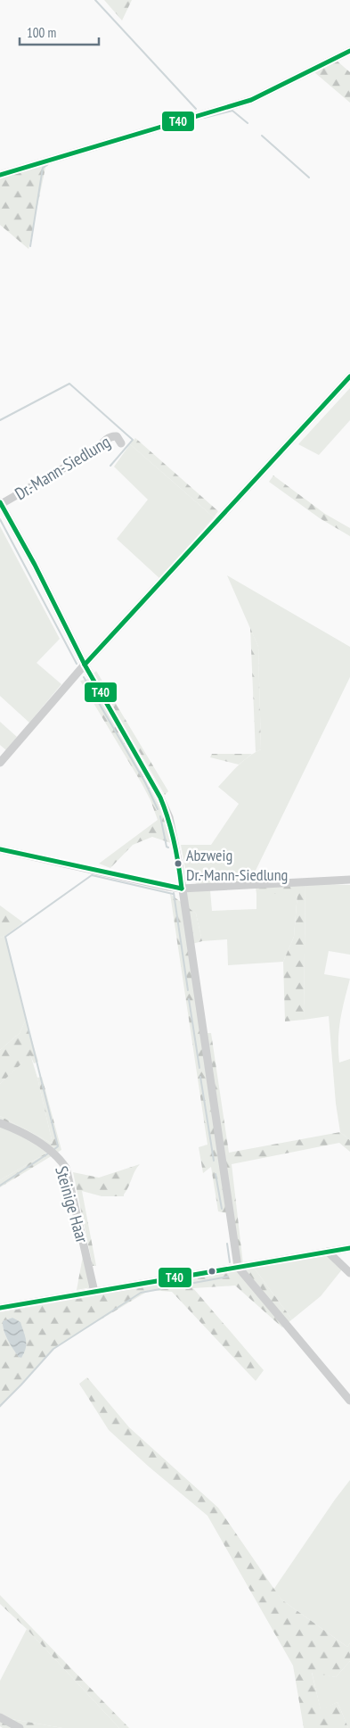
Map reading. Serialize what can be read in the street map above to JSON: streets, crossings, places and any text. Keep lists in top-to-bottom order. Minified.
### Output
{"streets":{"street":["Dr.-Mann-Siedlung","Steinige Haar"]},"places":["Abzweig Dr.-Mann-Siedlung"],"lines":["transit line T40"],"scale_bar":"100 m"}
